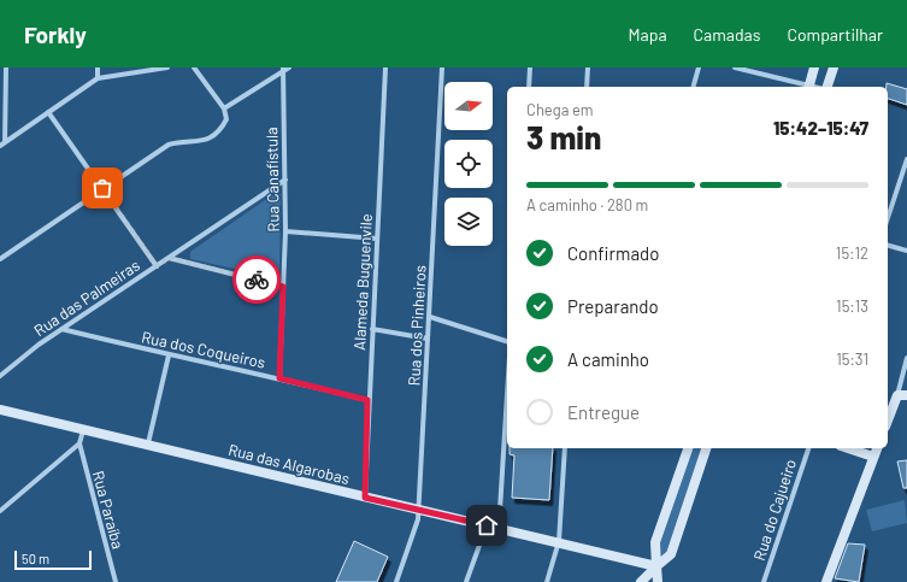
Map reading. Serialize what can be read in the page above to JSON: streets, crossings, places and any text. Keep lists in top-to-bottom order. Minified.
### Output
{"streets":{"street":["Rua Canafístula","Alameda Buguenvile","Rua das Palmeiras","Rua dos Pinheiros","Rua dos Coqueiros","Rua das Algarobas","Rua Paraíba","Rua do Cajueiro"]},"crossings":[["Rua Canafístula","Rua das Palmeiras"],["Rua Canafístula","Rua dos Coqueiros"],["Alameda Buguenvile","Rua dos Coqueiros"],["Alameda Buguenvile","Rua das Algarobas"],["Rua das Palmeiras","Rua dos Coqueiros"],["Rua dos Pinheiros","Rua das Algarobas"]],"scale_bar":"50 m","north":"right","page":{"header":"Forkly","nav":["Mapa","Camadas","Compartilhar"],"heading":["3 min","Chega em","15:42–15:47"],"bar":"A caminho · 280 m","list":[["Confirmado","15:12"],["Preparando","15:13"],["A caminho","15:31"],"Entregue"],"scale":"50 m"}}
